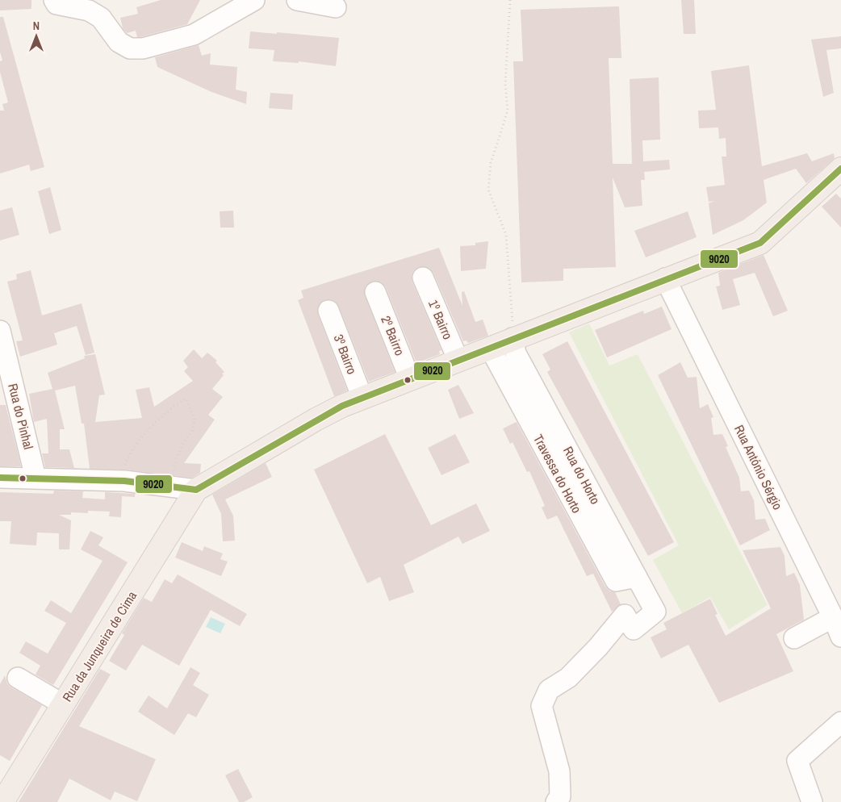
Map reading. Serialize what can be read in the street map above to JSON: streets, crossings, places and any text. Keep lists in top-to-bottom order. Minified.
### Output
{"streets":{"main road":["Rua da Junqueira de Cima"],"street":["1º Bairro","2º Bairro","3º Bairro","Rua do Pinhal","Rua António Sérgio","Travessa do Horto","Rua do Horto"]},"crossings":[["Travessa do Horto","Rua do Horto"]],"lines":["transit line 9020"],"north":"top"}
